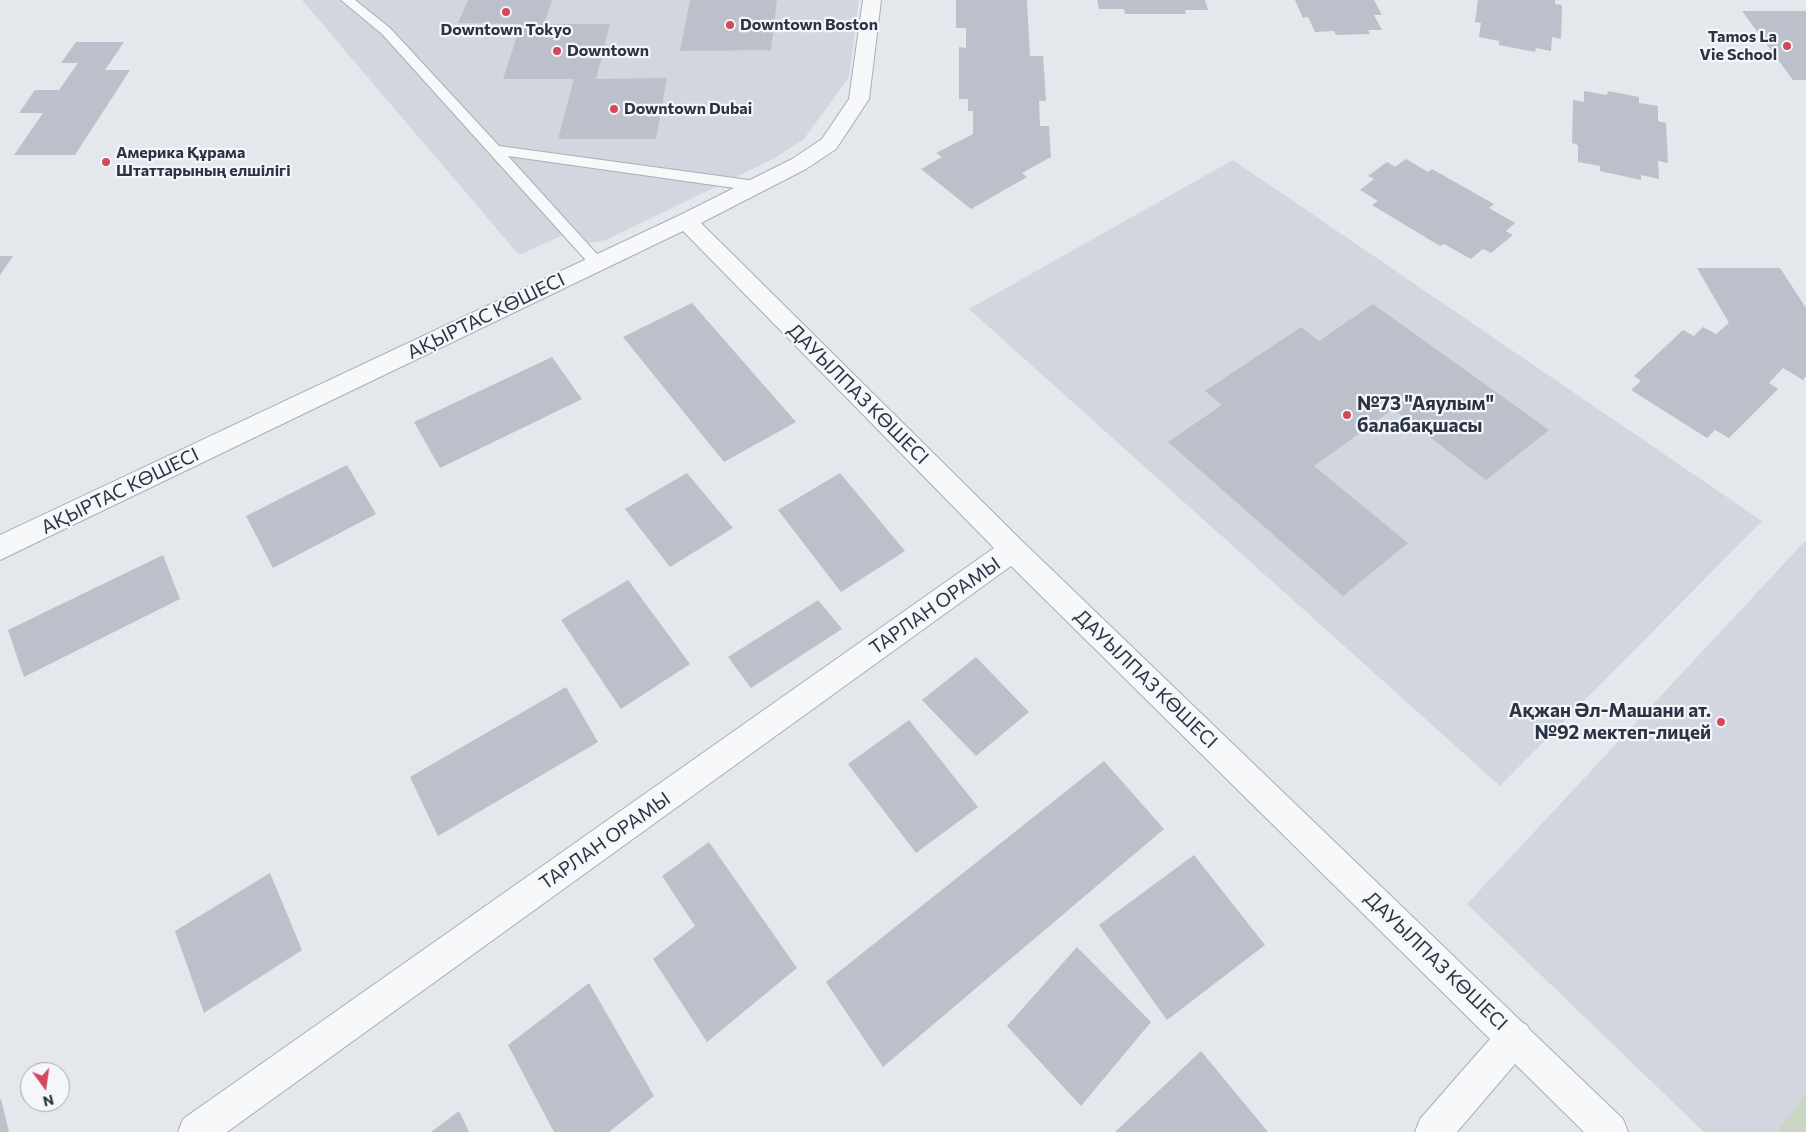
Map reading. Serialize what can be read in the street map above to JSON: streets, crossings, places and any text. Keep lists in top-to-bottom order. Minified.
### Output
{"streets":{"street":["АҚЫРТАС КӨШЕСІ","ДАУЫЛПАЗ КӨШЕСІ","ТАРЛАН ОРАМЫ"]},"crossings":[["АҚЫРТАС КӨШЕСІ","ДАУЫЛПАЗ КӨШЕСІ"],["ДАУЫЛПАЗ КӨШЕСІ","ТАРЛАН ОРАМЫ"]],"places":["Downtown Tokyo","Downtown Boston","Tamos La Vie School","Downtown","Downtown Dubai","Америка Құрама Штаттарының елшілігі","№73 \"Аяулым\" балабақшасы","Ақжан Әл-Машани ат. №92 мектеп-лицей"],"north":"bottom"}
